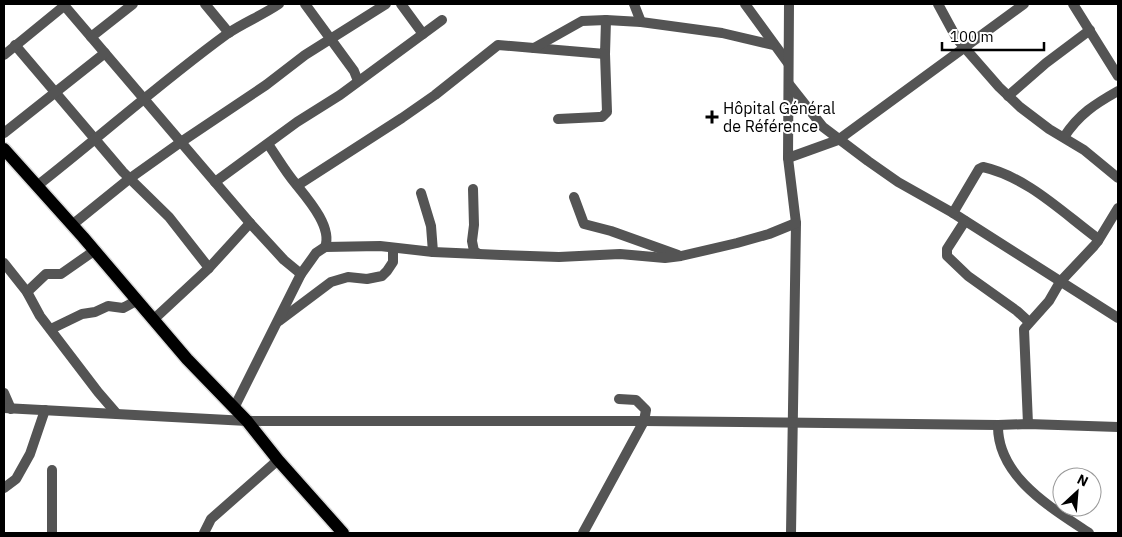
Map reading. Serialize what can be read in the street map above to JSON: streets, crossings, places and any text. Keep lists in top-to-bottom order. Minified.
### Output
{"places":{"health":["Hôpital Général de Référence"]},"scale_bar":"100 m","north":"top right"}
